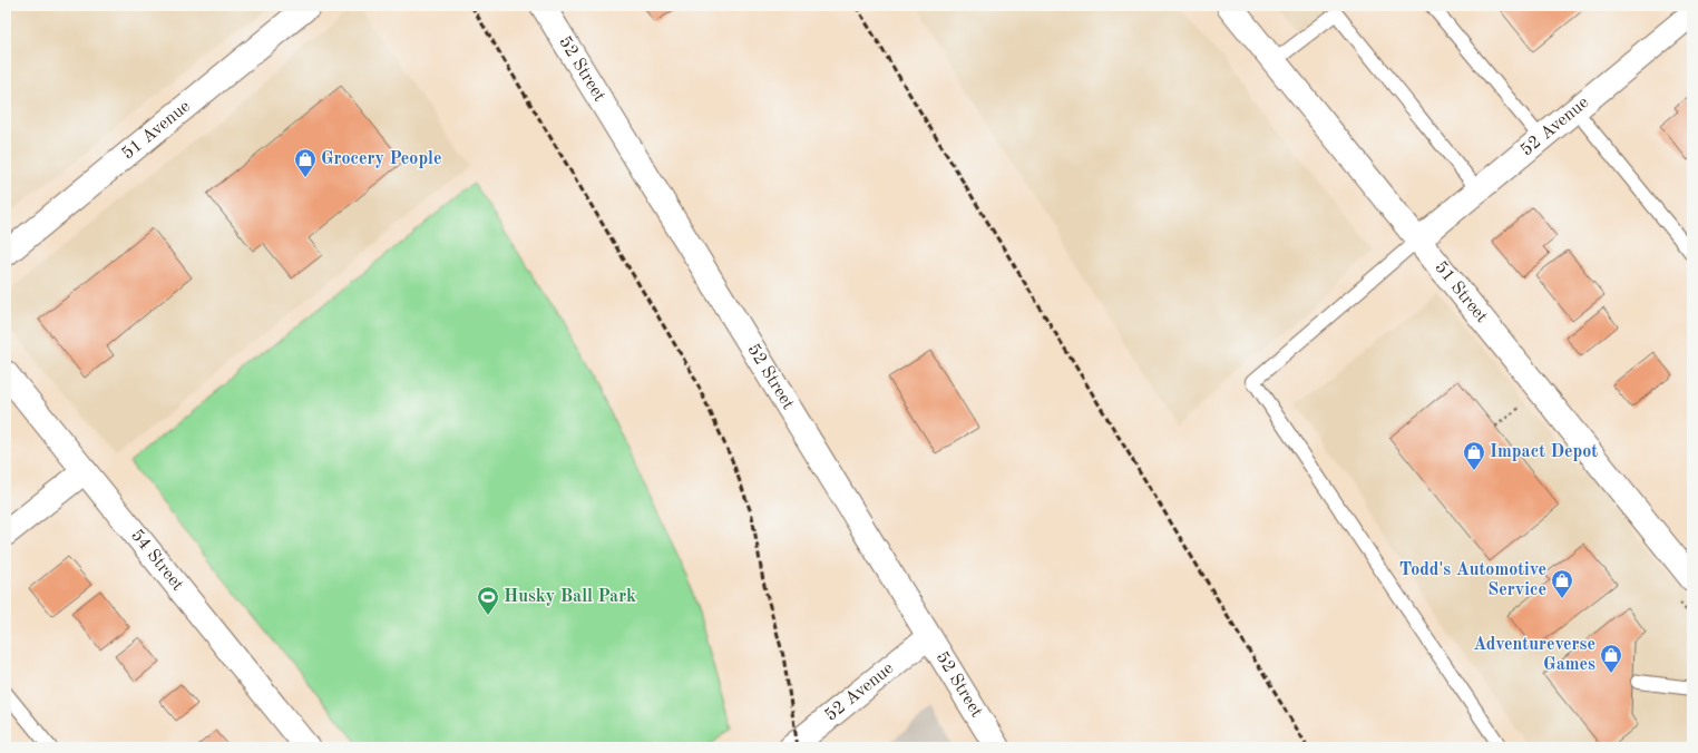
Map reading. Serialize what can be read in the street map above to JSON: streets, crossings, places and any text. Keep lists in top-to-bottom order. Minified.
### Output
{"streets":{"street":["52 Street","52 Avenue","51 Avenue","51 Street","54 Street"]},"crossings":[["52 Street","52 Avenue"],["52 Avenue","51 Street"]],"places":{"shop":["Grocery People","Impact Depot","Todd's Automotive Service","Adventureverse Games"],"sports":["Husky Ball Park"]}}
